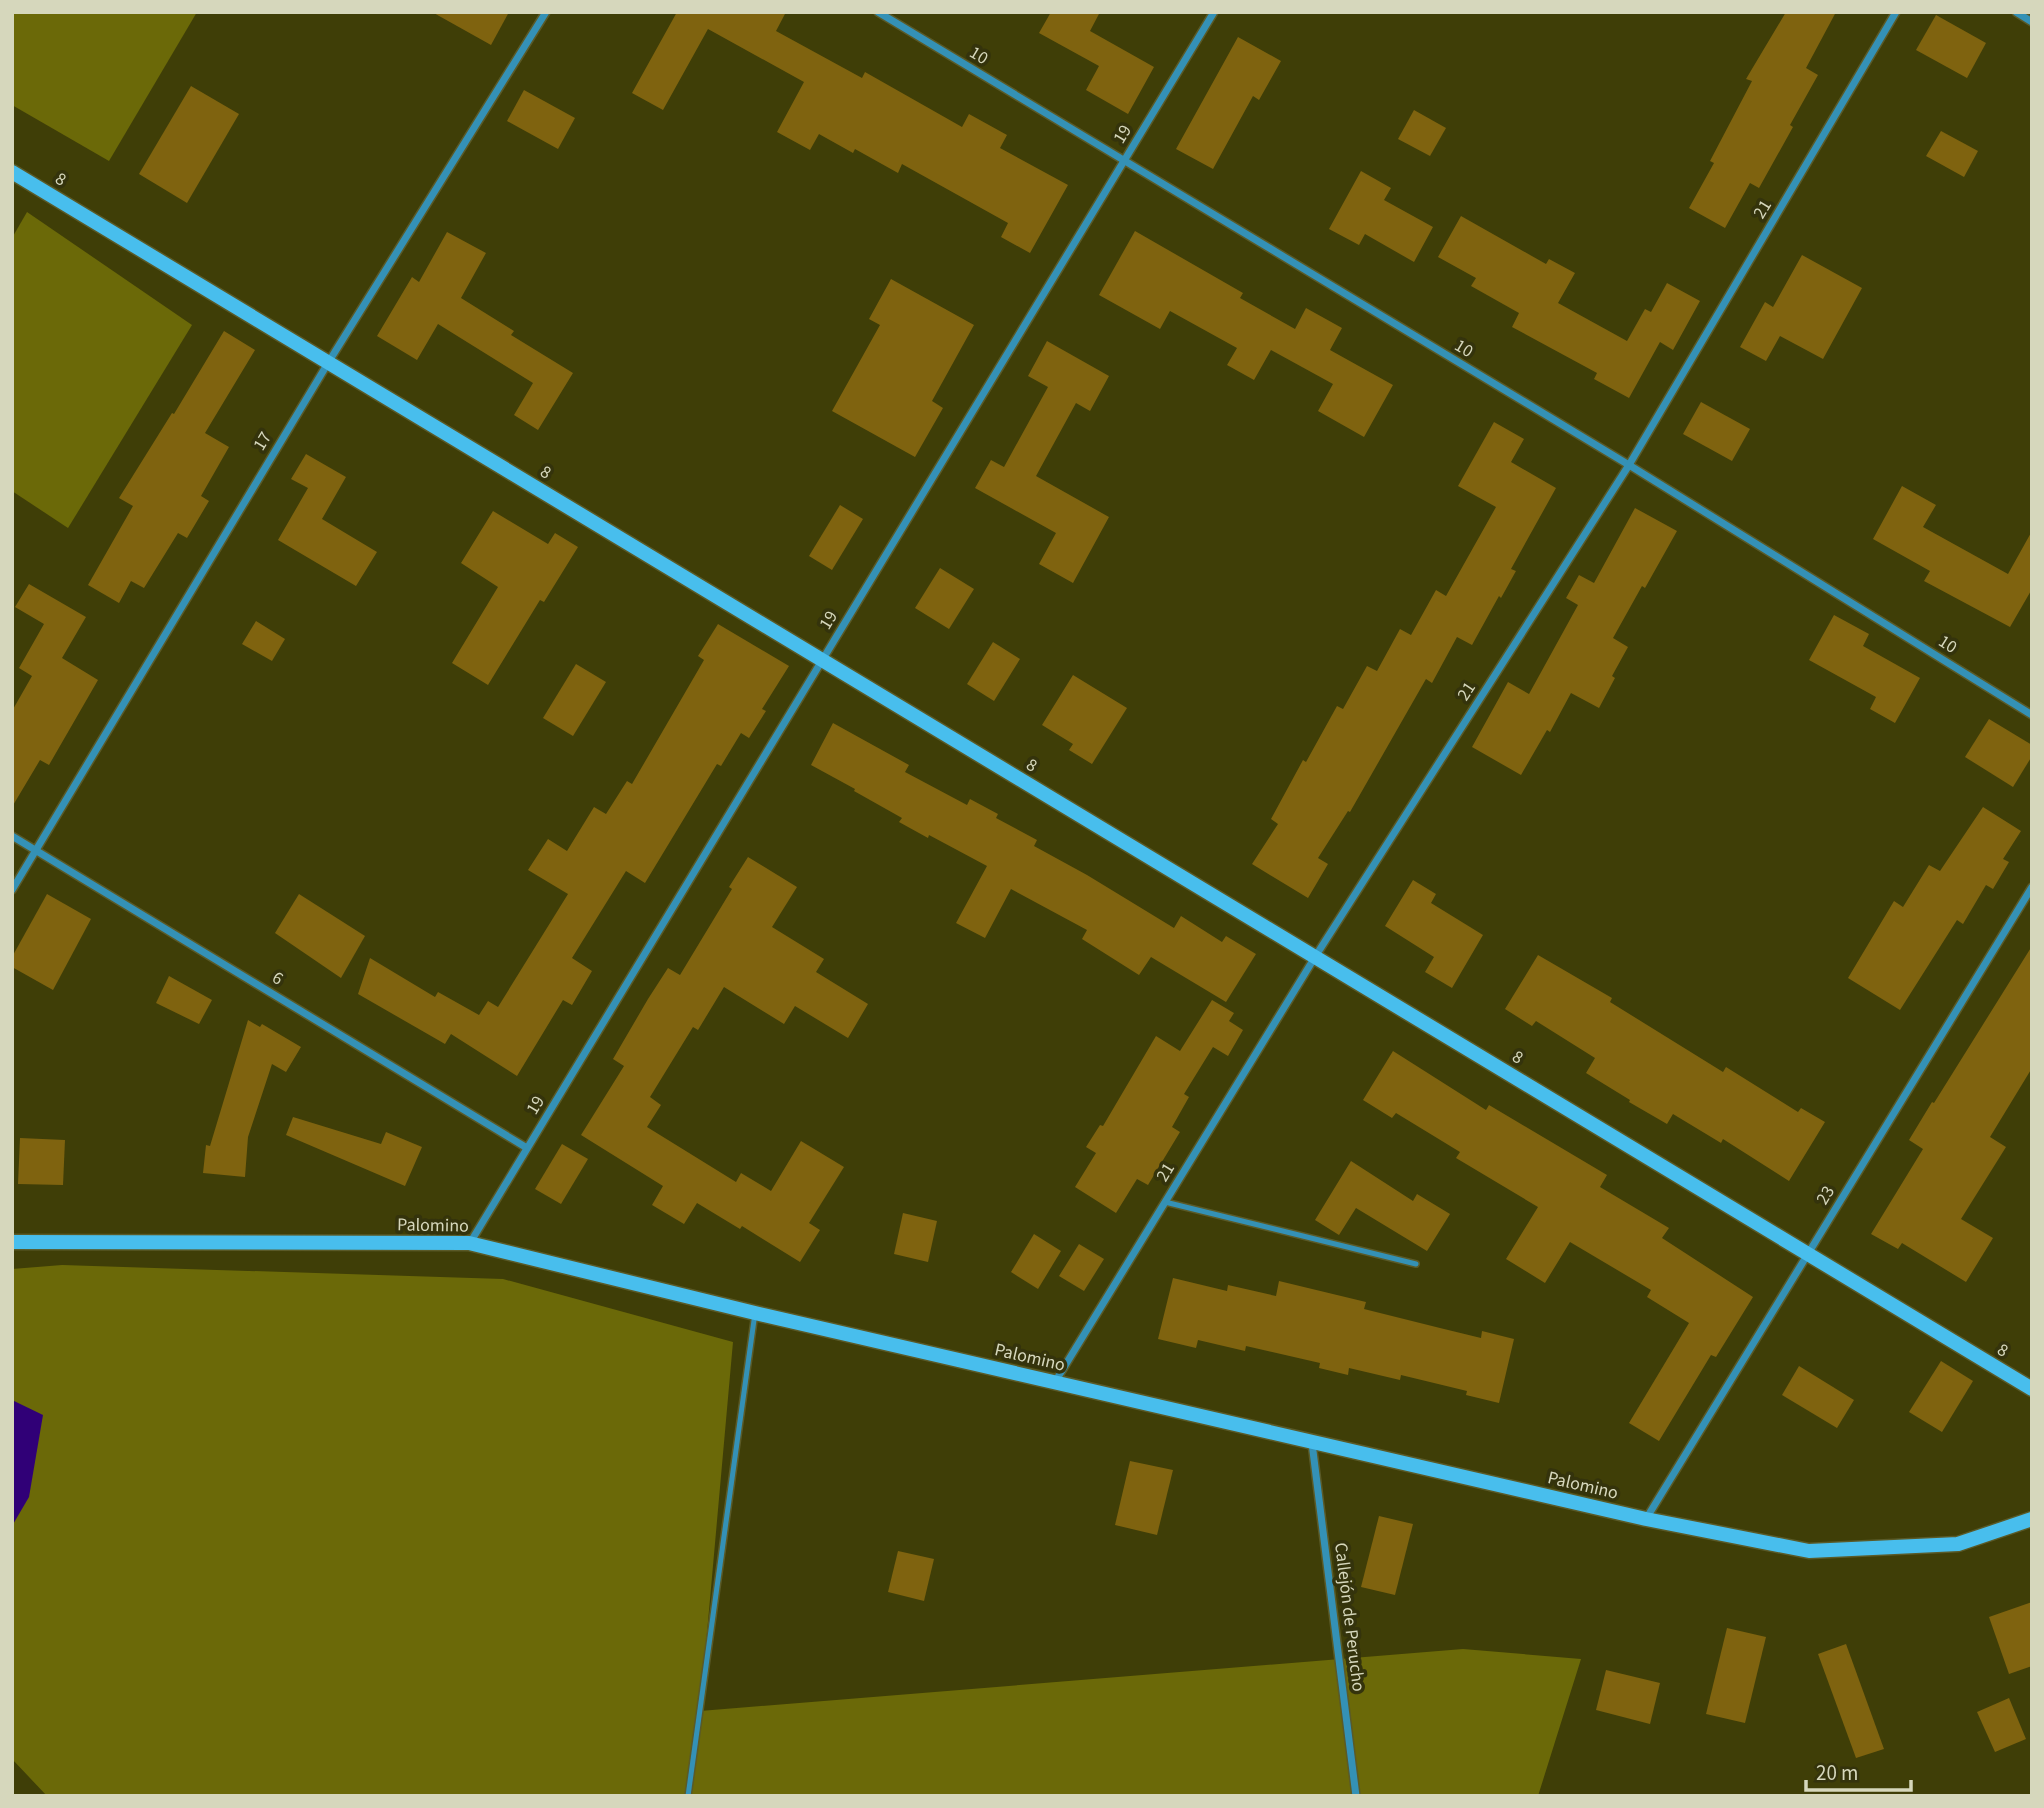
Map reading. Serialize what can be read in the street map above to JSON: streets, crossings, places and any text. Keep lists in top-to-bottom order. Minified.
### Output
{"streets":{"street":["10","19","8","21","17","6","23","Palomino","Callejón de Perucho"]},"crossings":[["10","19"],["10","21"],["19","8"],["19","6"],["19","Palomino"],["8","21"],["8","17"],["8","23"],["21","Palomino"],["17","6"],["23","Palomino"],["Palomino","Callejón de Perucho"]],"scale_bar":"20 m"}
